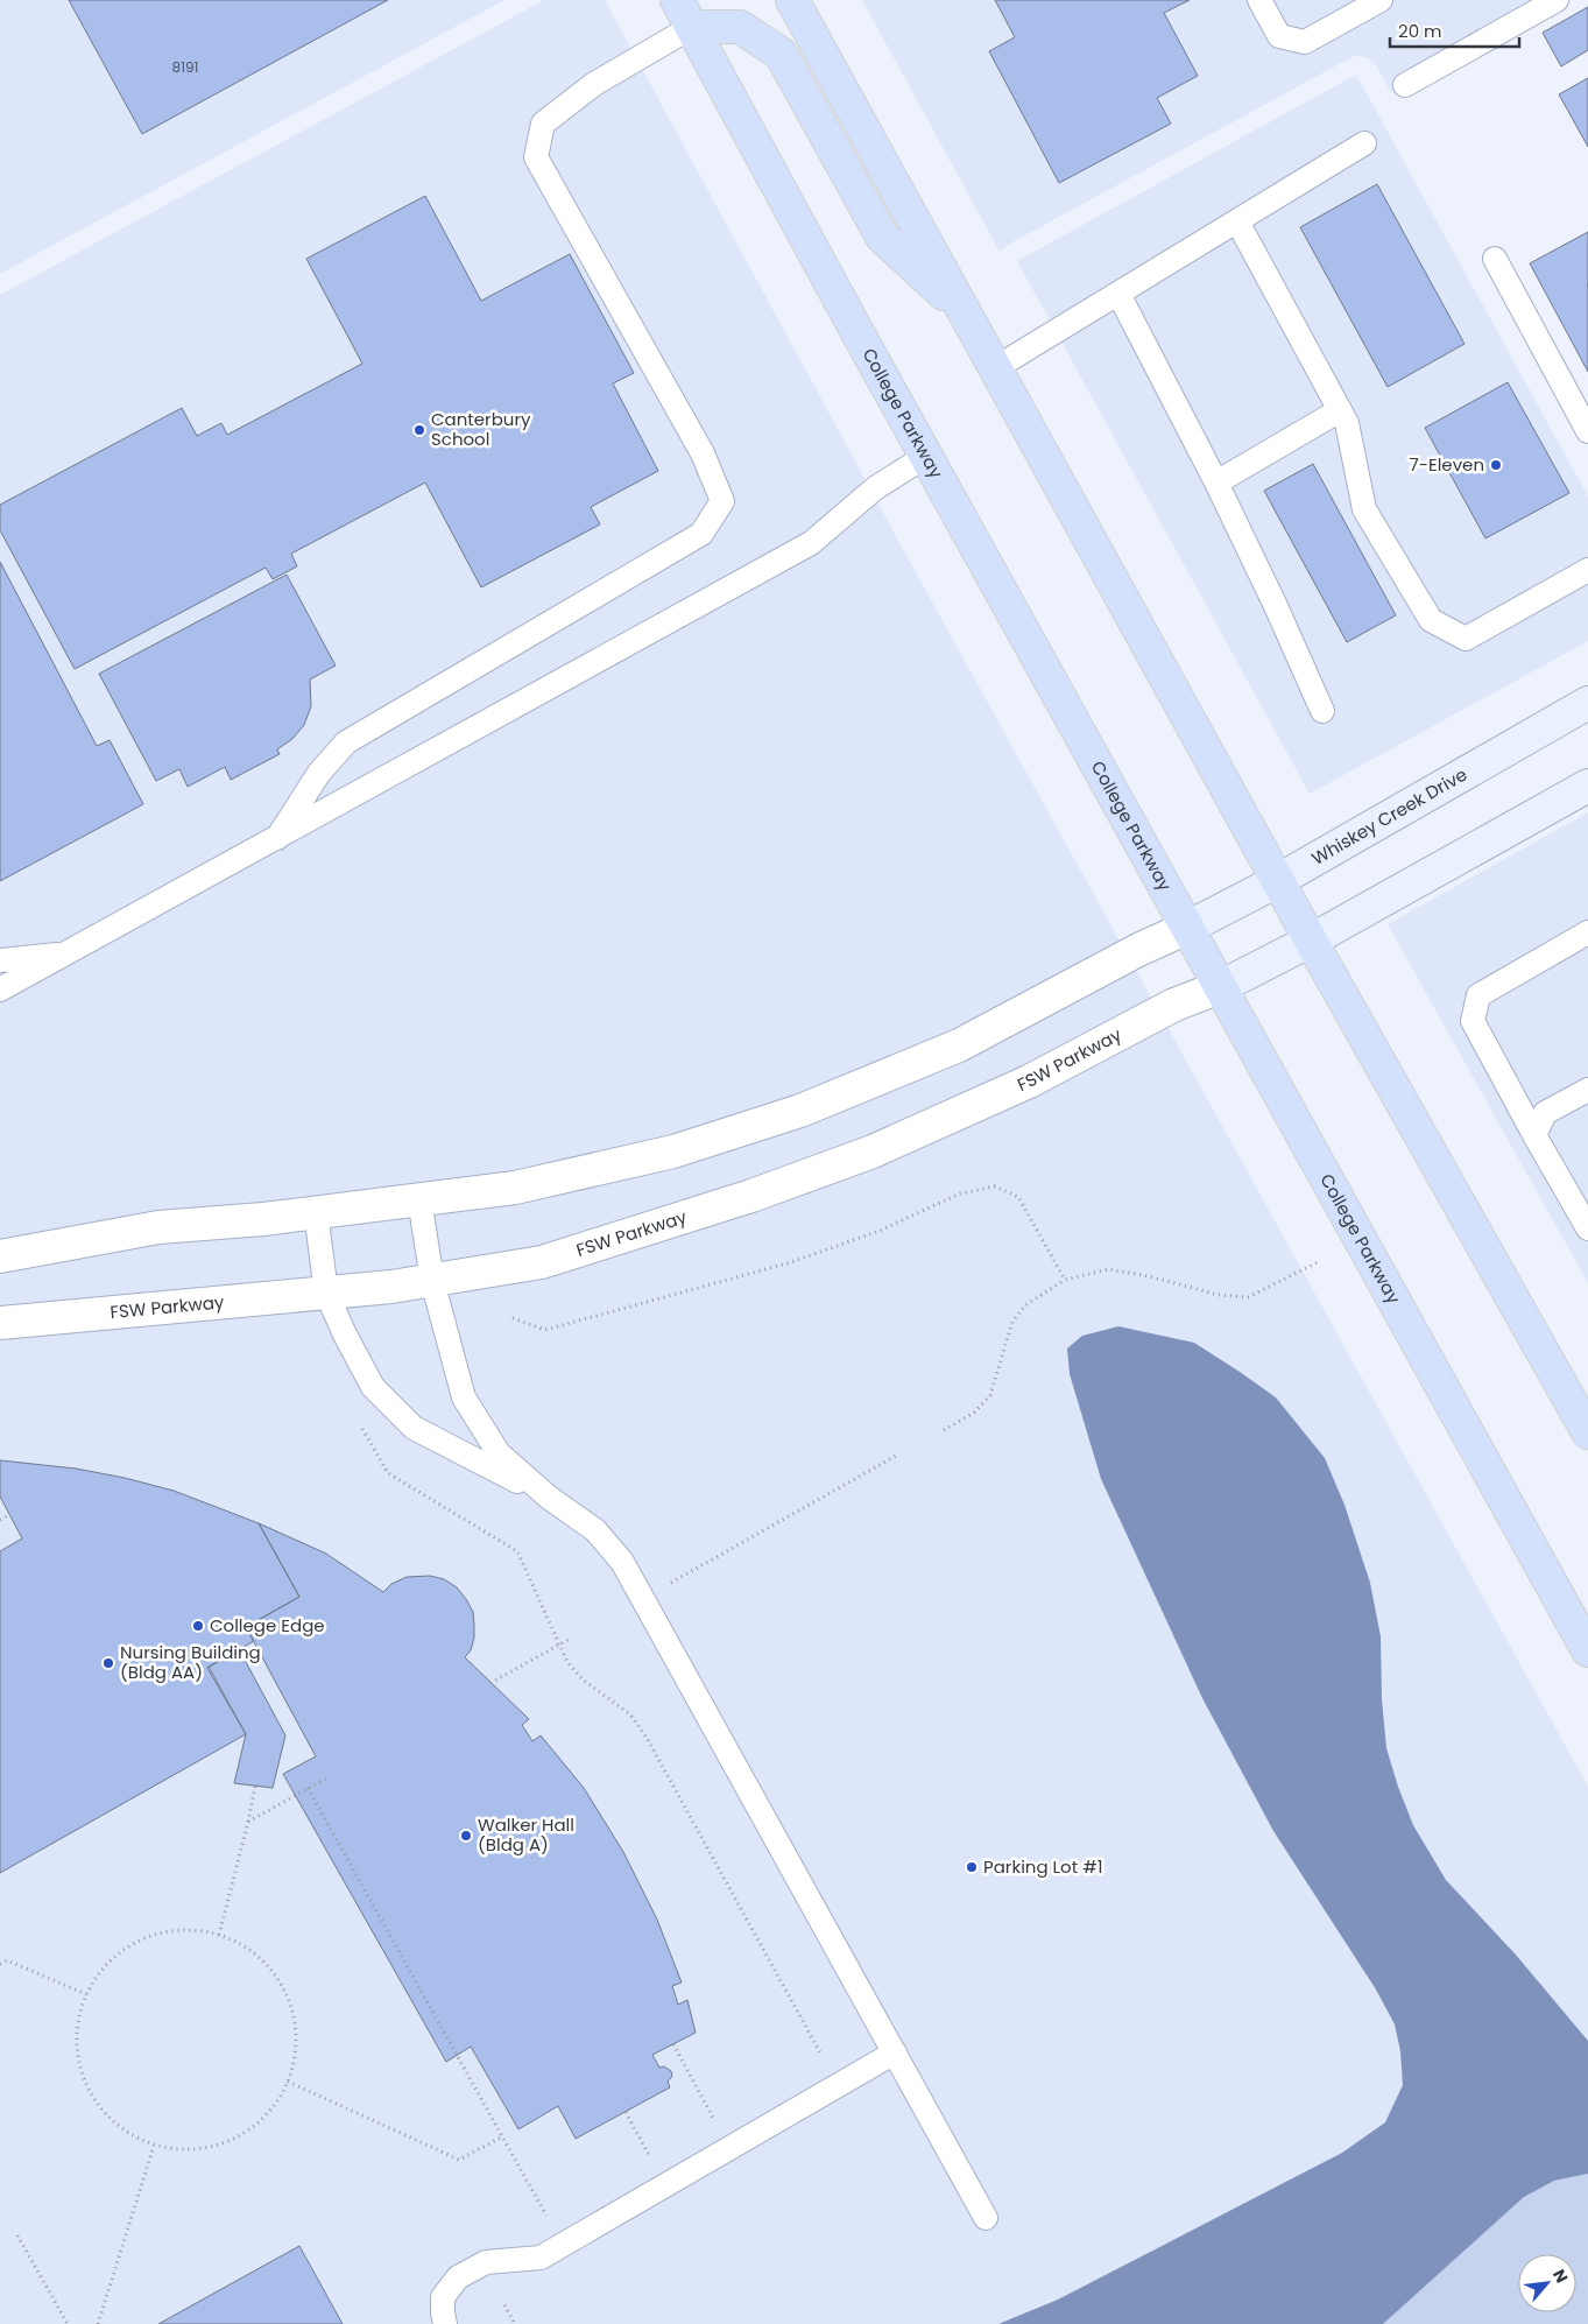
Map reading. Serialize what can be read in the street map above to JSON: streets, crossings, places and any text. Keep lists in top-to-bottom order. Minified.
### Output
{"streets":{"main road":["College Parkway"],"street":["Whiskey Creek Drive","FSW Parkway"]},"crossings":[["College Parkway","Whiskey Creek Drive"],["College Parkway","FSW Parkway"]],"places":["Canterbury School","7-Eleven","College Edge","Nursing Building (Bldg AA)","Walker Hall (Bldg A)","Parking Lot #1"],"house_numbers":["8191"],"scale_bar":"20 m","north":"top right"}
